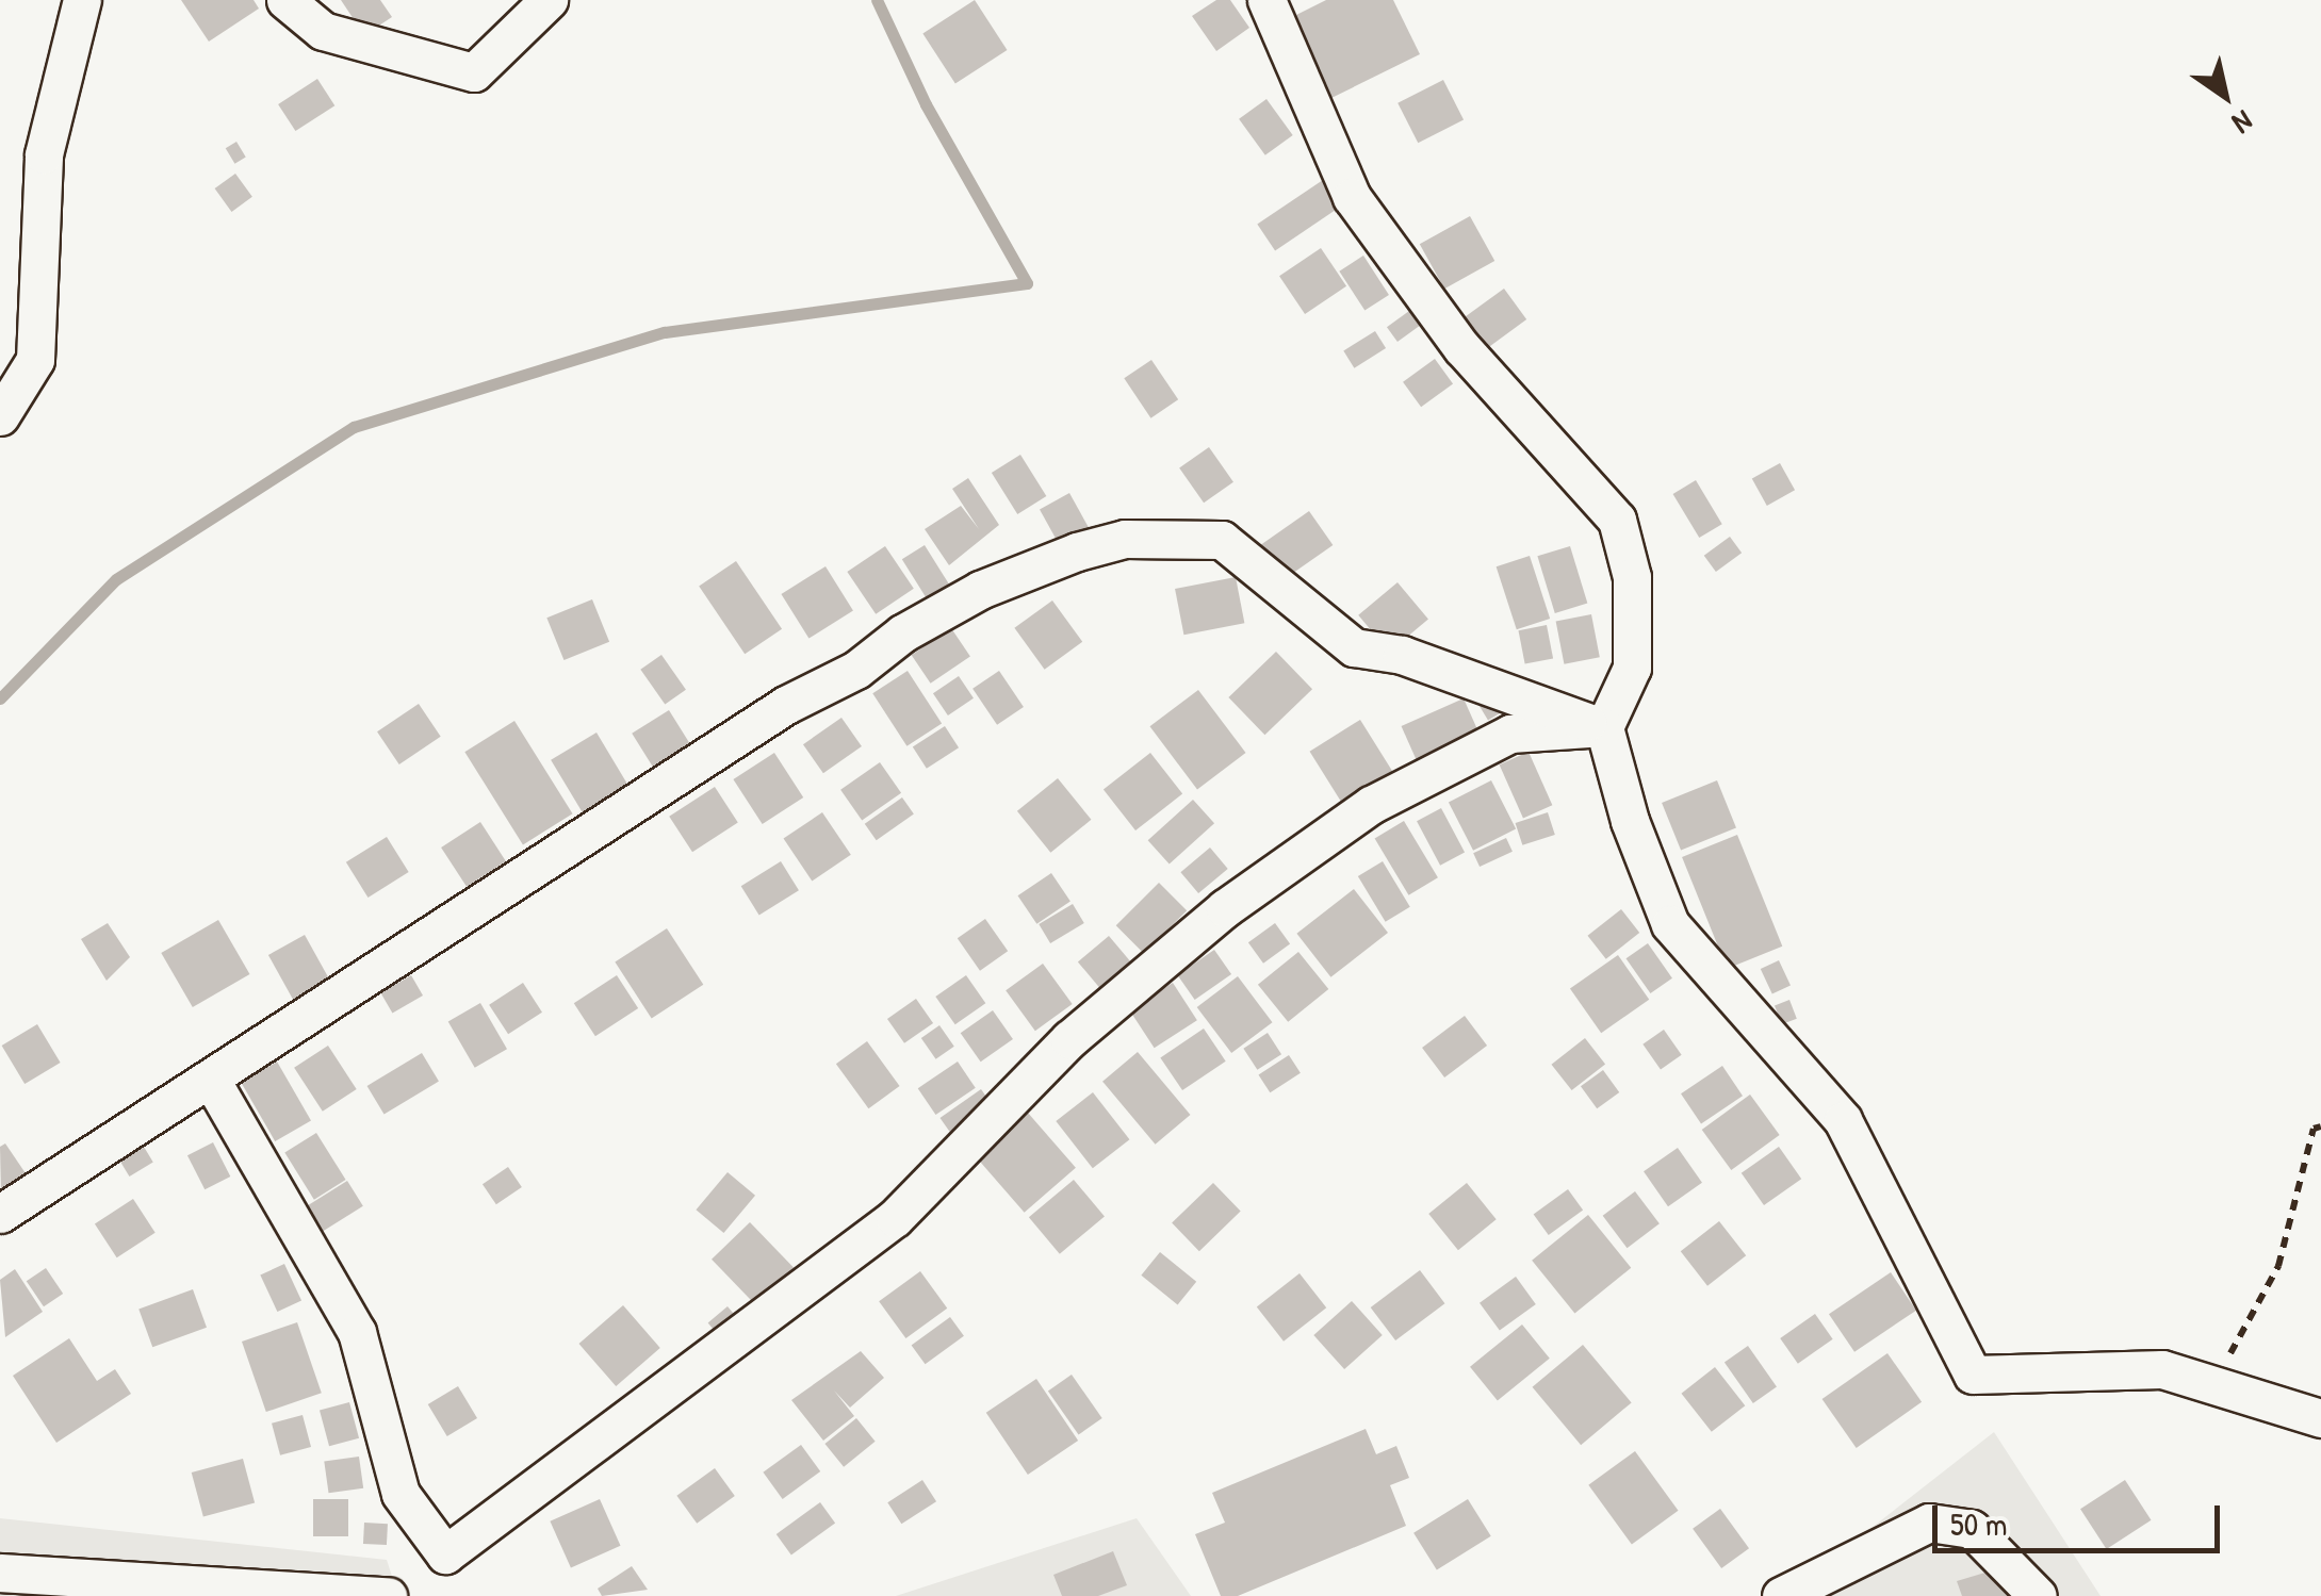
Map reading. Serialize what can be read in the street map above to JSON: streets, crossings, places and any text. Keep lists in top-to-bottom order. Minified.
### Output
{"scale_bar":"50 m","north":"bottom right"}
